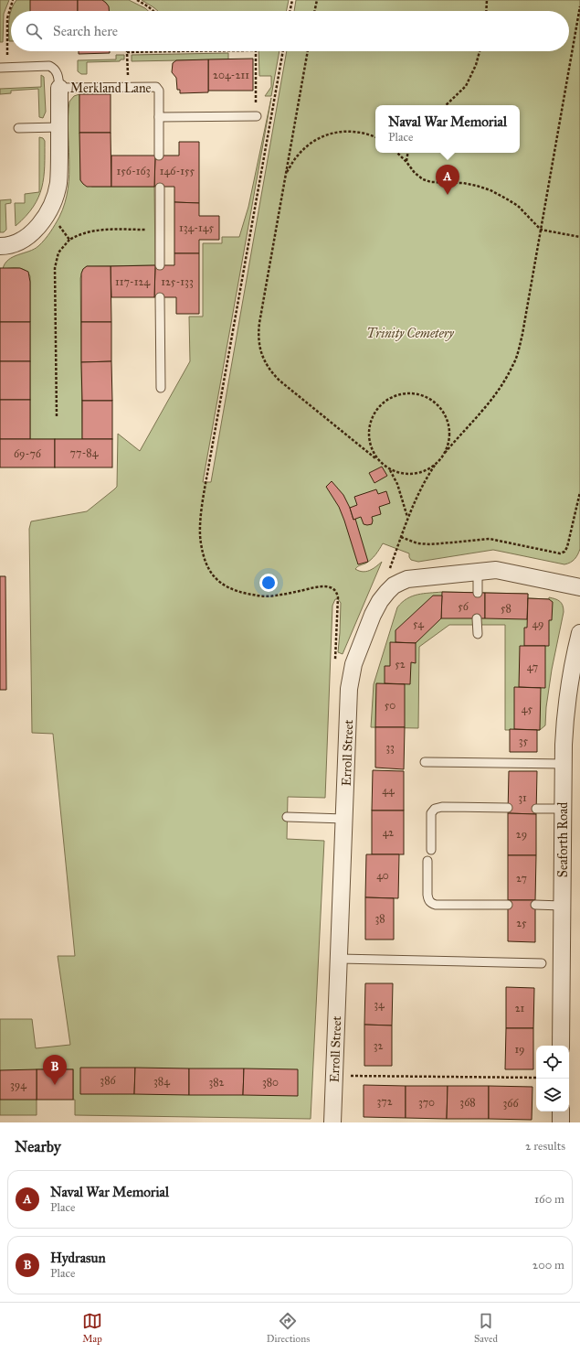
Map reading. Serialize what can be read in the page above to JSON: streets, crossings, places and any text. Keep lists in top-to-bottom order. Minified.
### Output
{"streets":{"street":["Merkland Lane","Erroll Street","Seaforth Road"]},"parks":["Trinity Cemetery"],"house_numbers":["204-211","156-163","146-155","134-145","117-124","125-133","77-84","69-76","56","58","54","49","52","47","50","45","35","33","44","31","42","29","40","27","38","25","34","21","32","19","386","384","382","380","394","372","370","368","366"],"page":{"search":"Search here","popup":["Naval War Memorial","Place"],"pins":["A","B"],"heading":["Nearby","2 results"],"list":[{"mark":"A","name":"Naval War Memorial","note":"Place","value":"160 m"},{"mark":"B","name":"Hydrasun","note":"Place","value":"200 m"}],"nav":["Map","Directions","Saved"]}}
